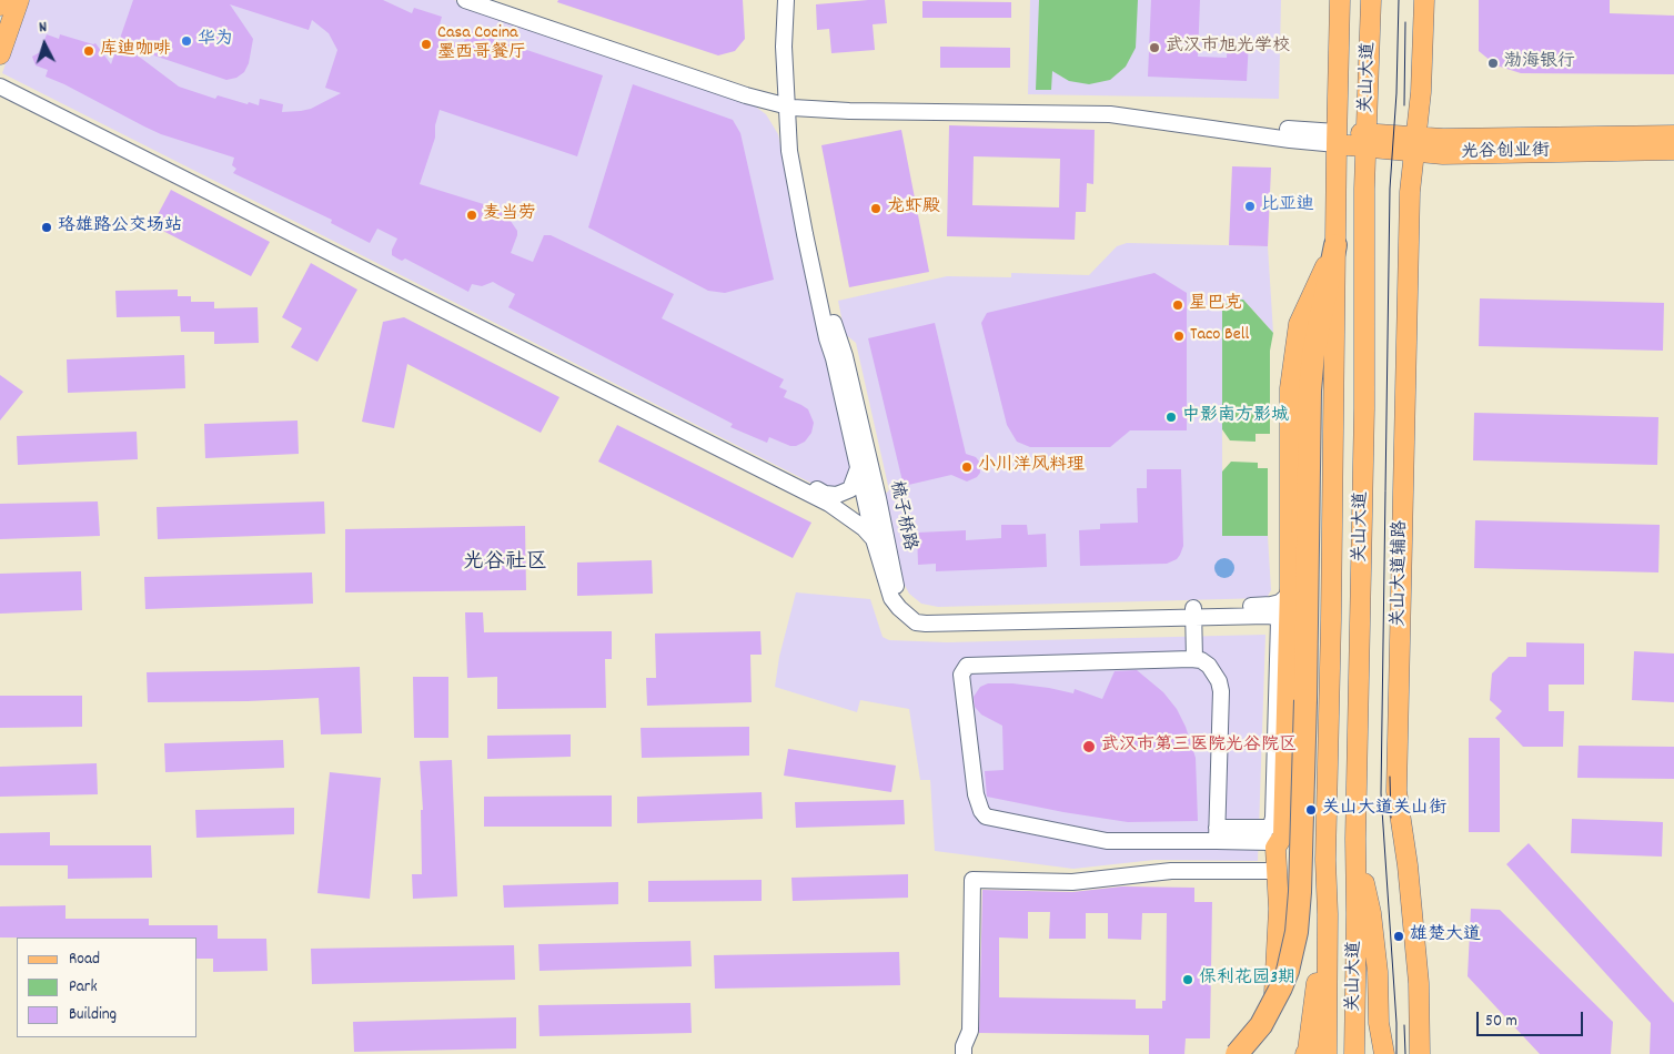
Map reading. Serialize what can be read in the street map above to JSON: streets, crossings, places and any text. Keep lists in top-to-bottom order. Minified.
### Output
{"streets":{"main road":["关山大道","光谷创业街","关山大道辅路"],"street":["梳子桥路"]},"crossings":[["关山大道","光谷创业街"],["光谷创业街","关山大道辅路"]],"districts":["光谷社区"],"places":["华为","Casa Cocina 墨西哥餐厅","武汉市旭光学校","库迪咖啡","渤海银行","比亚迪","龙虾殿","麦当劳","珞雄路公交场站","星巴克","Taco Bell","中影南方影城","小川洋风料理","武汉市第三医院光谷院区","关山大道关山街","雄楚大道","保利花园3期"],"legend":["Road","Park","Building"],"scale_bar":"50 m","north":"top"}
